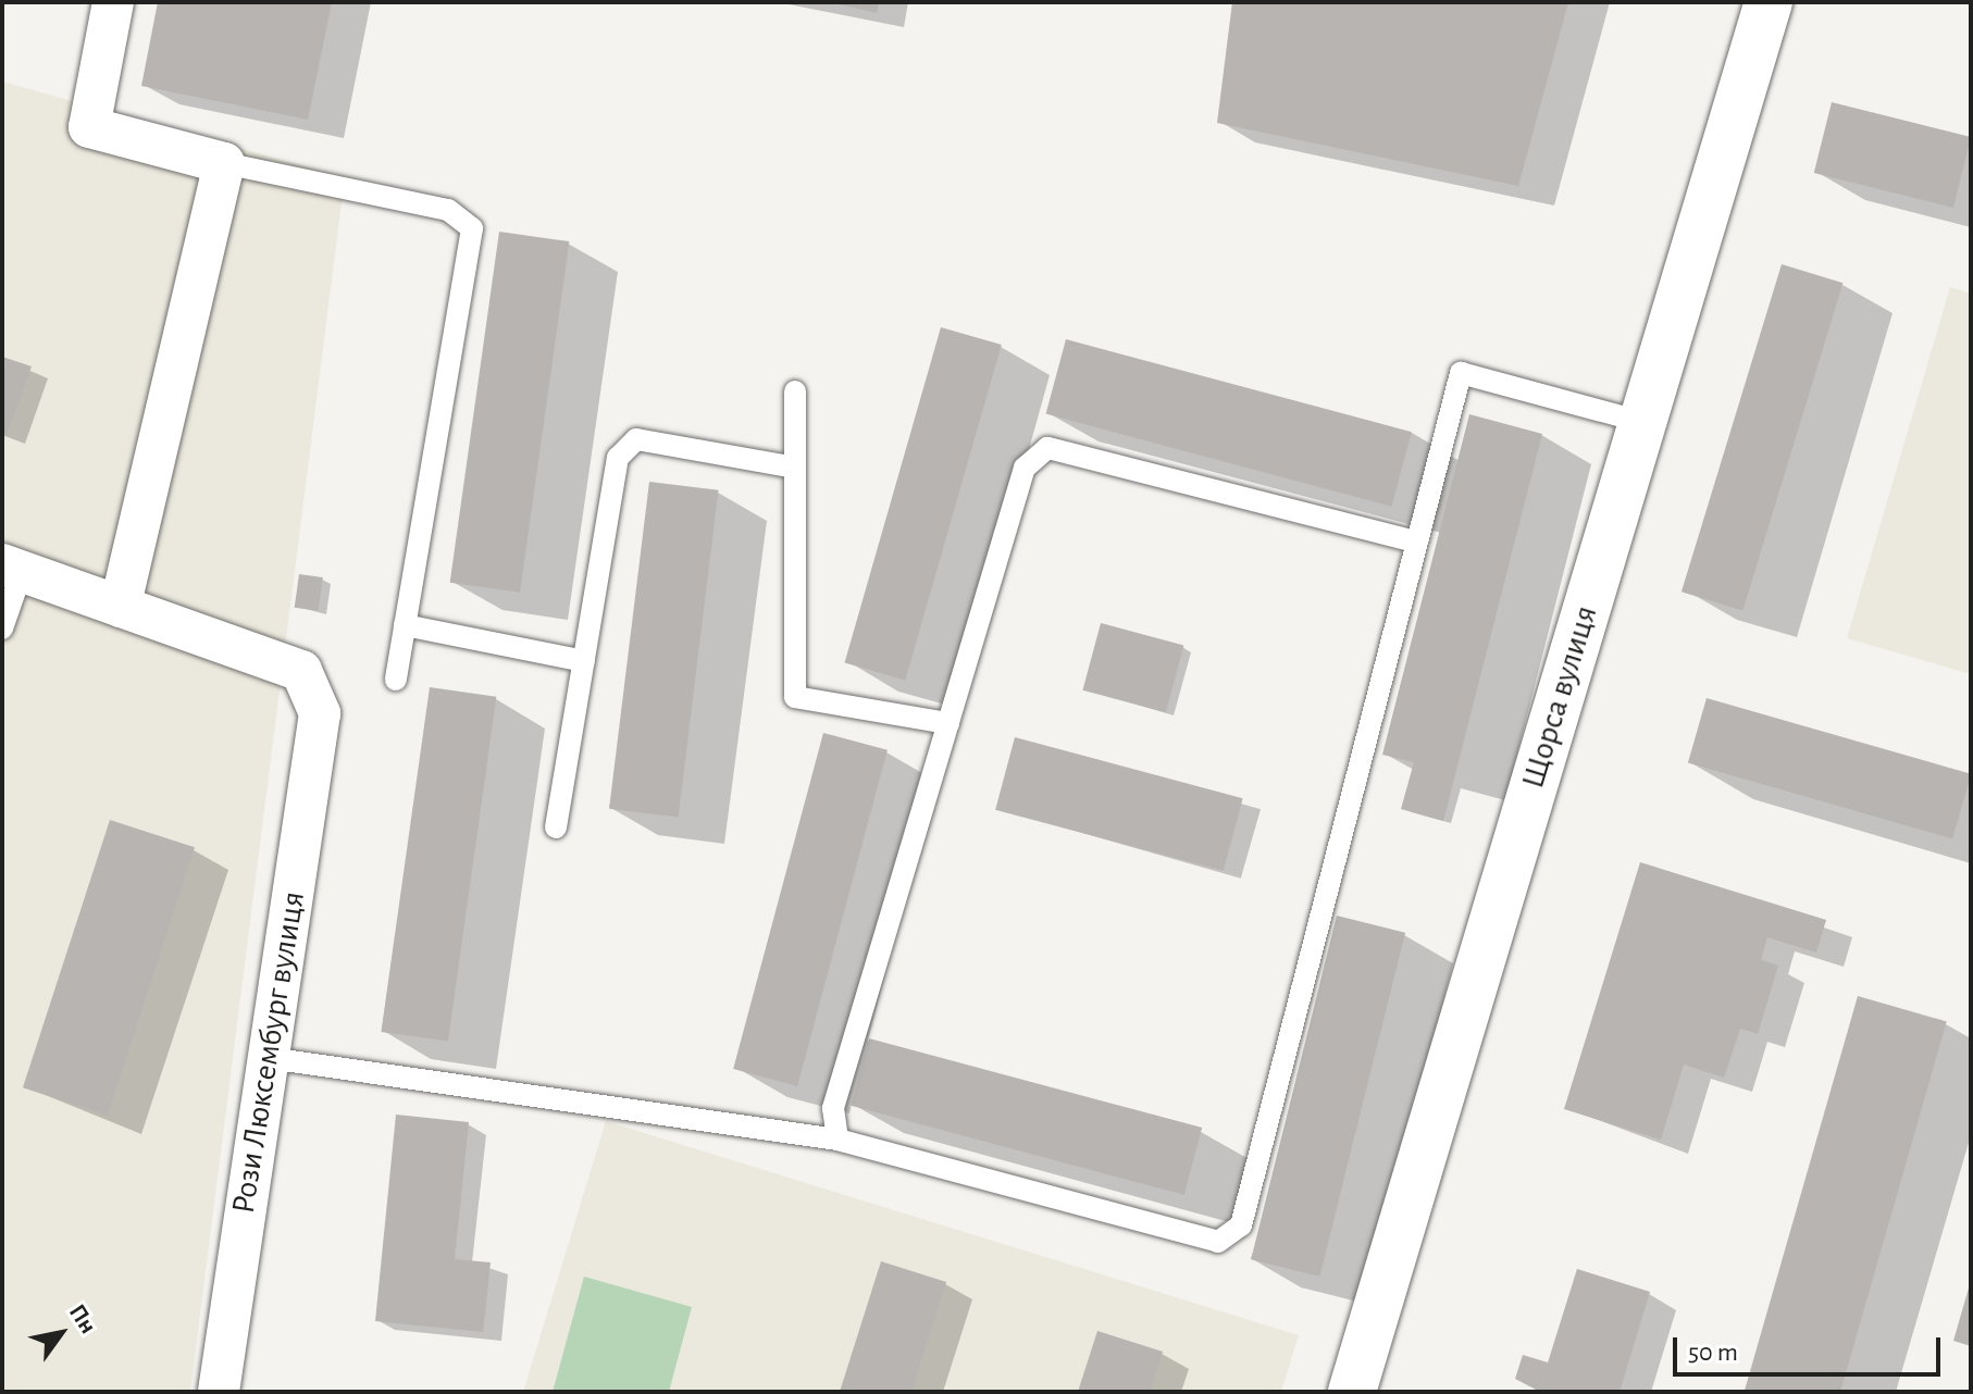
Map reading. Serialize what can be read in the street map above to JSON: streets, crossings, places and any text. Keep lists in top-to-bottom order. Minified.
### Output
{"streets":{"street":["Щорса вулиця","Рози Люксембург вулиця"]},"scale_bar":"50 m","north":"top right"}
